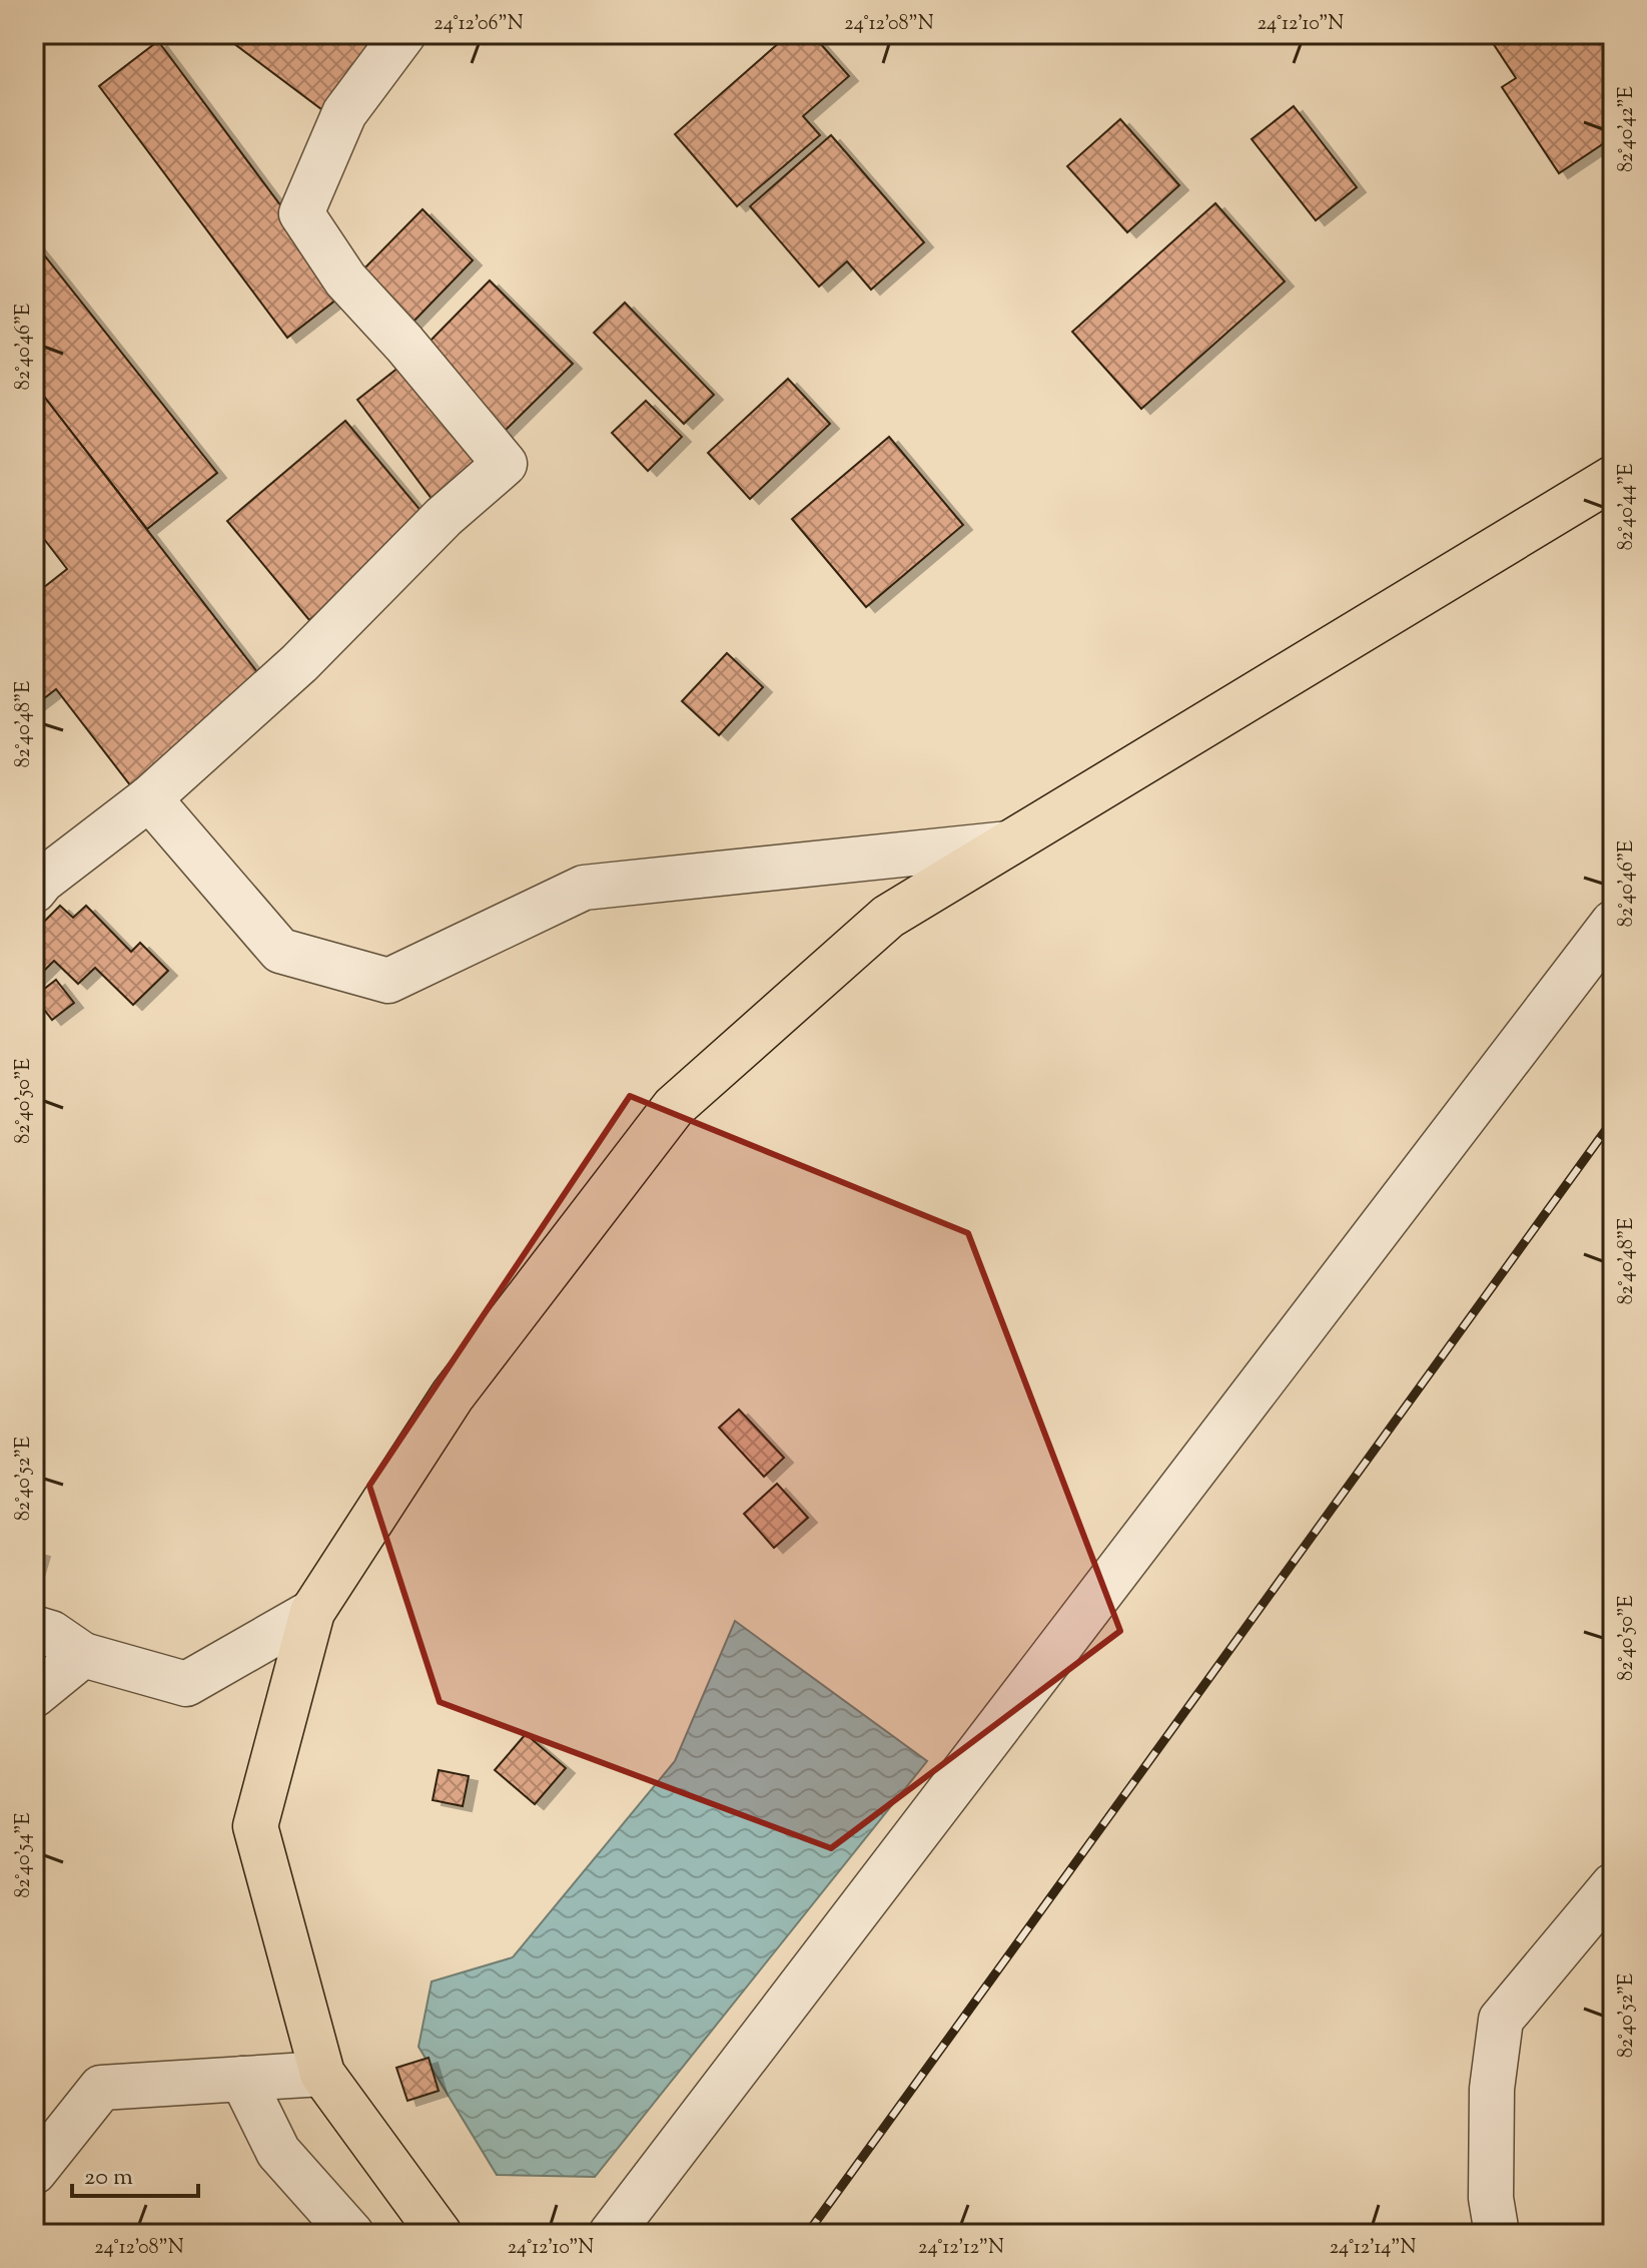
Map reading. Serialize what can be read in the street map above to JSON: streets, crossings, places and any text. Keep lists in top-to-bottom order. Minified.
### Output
{"scale_bar":"20 m","coordinates":["24°12'06\"N","24°12'08\"N","24°12'10\"N","82°40'42\"E","82°40'46\"E","82°40'44\"E","82°40'48\"E","82°40'50\"E","82°40'52\"E","82°40'54\"E","24°12'12\"N","24°12'14\"N"]}
